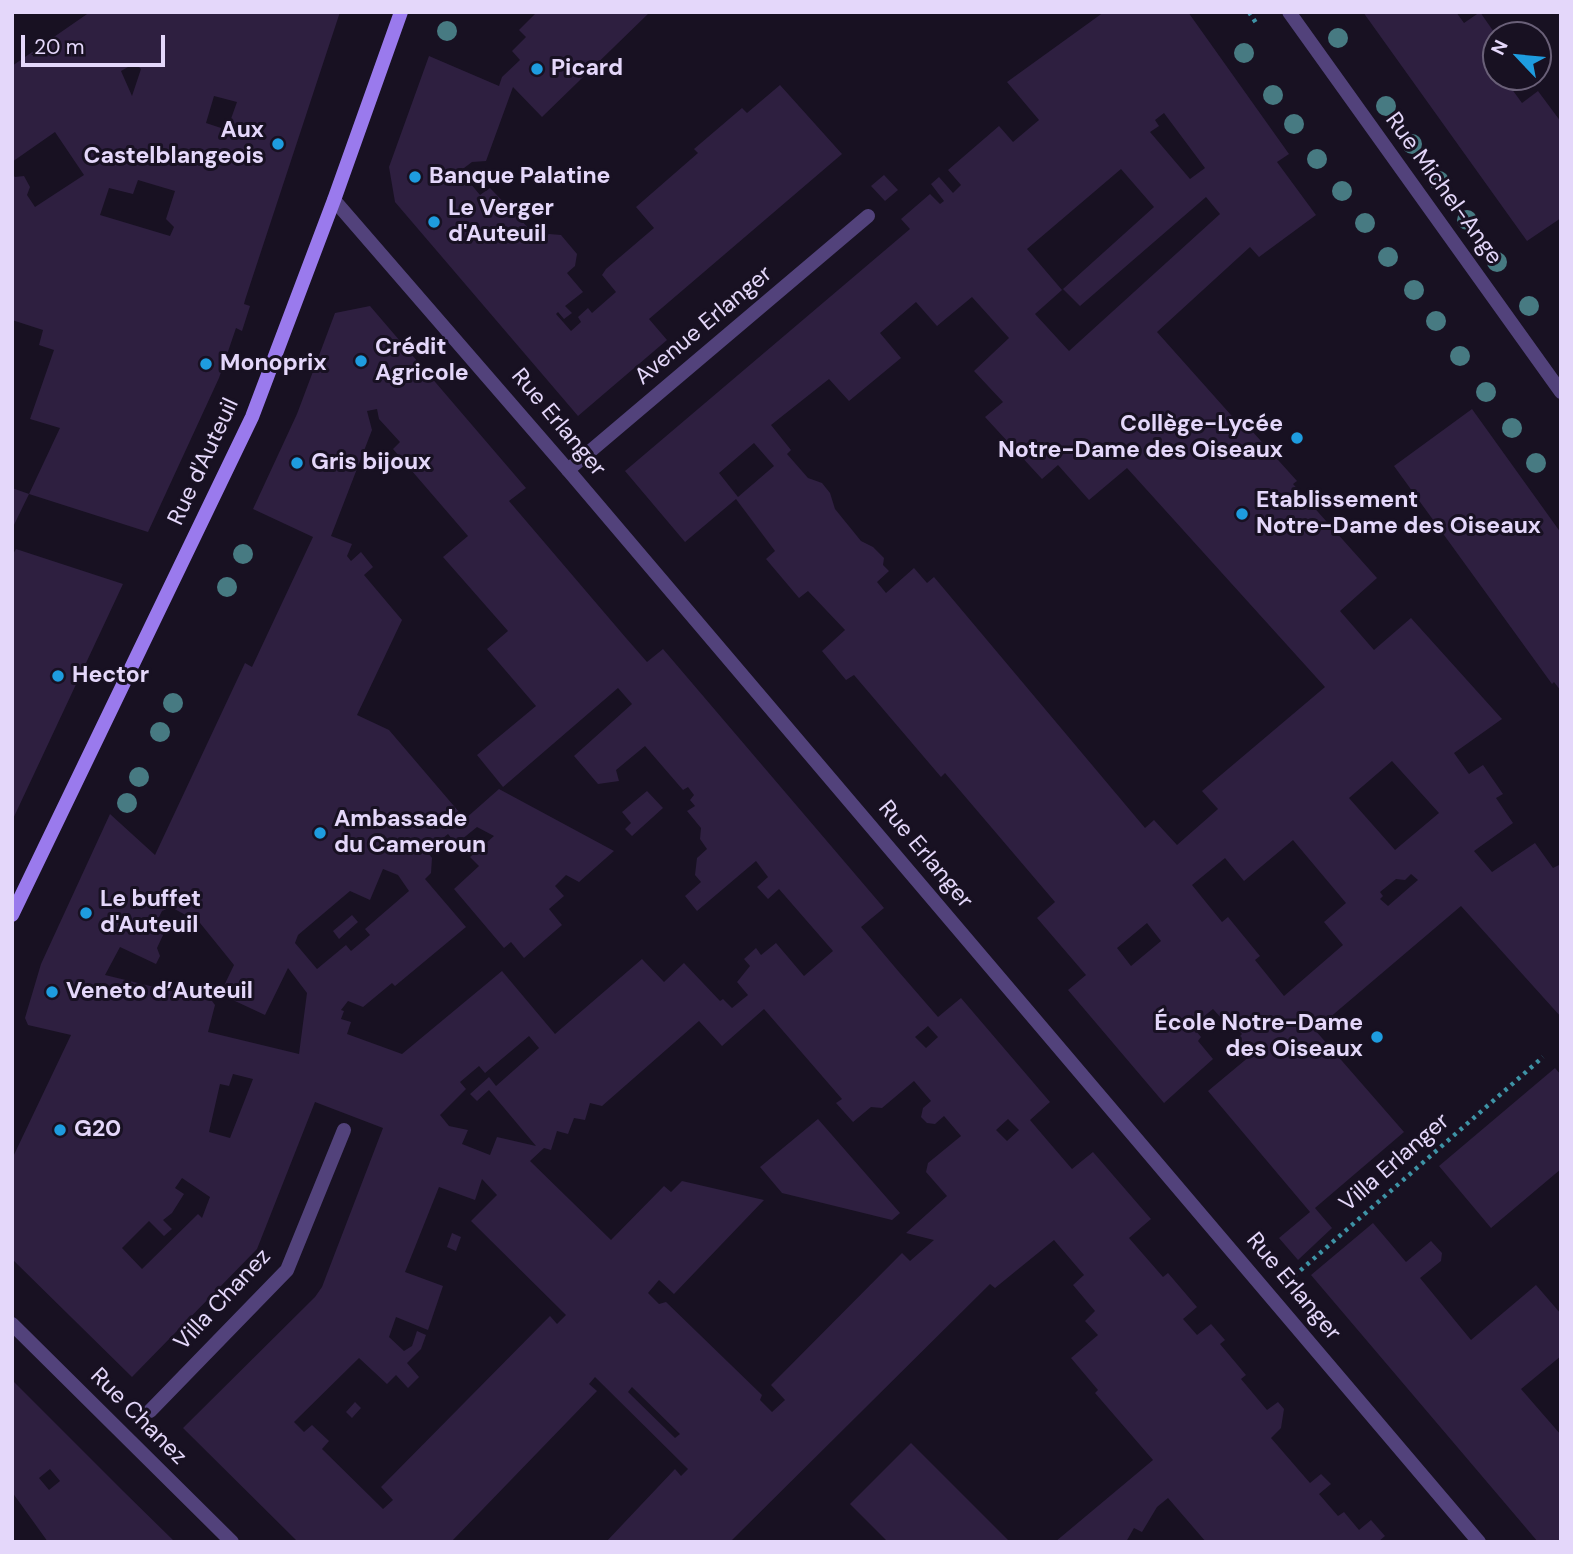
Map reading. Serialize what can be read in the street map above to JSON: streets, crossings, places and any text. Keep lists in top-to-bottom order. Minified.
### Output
{"streets":{"street":["Rue Michel-Ange","Avenue Erlanger","Rue Erlanger","Rue d'Auteuil","Villa Chanez","Rue Chanez"],"path":["Villa Erlanger"]},"crossings":[["Avenue Erlanger","Rue Erlanger"],["Rue Erlanger","Rue d'Auteuil"],["Rue Erlanger","Villa Erlanger"]],"places":["Picard","Aux Castelblangeois","Banque Palatine","Le Verger d'Auteuil","Crédit Agricole","Monoprix","Collège-Lycée Notre-Dame des Oiseaux","Gris bijoux","Etablissement Notre-Dame des Oiseaux","Hector","Ambassade du Cameroun","Le buffet d'Auteuil","Veneto d’Auteuil","École Notre-Dame des Oiseaux","G20"],"scale_bar":"20 m","north":"top left"}
